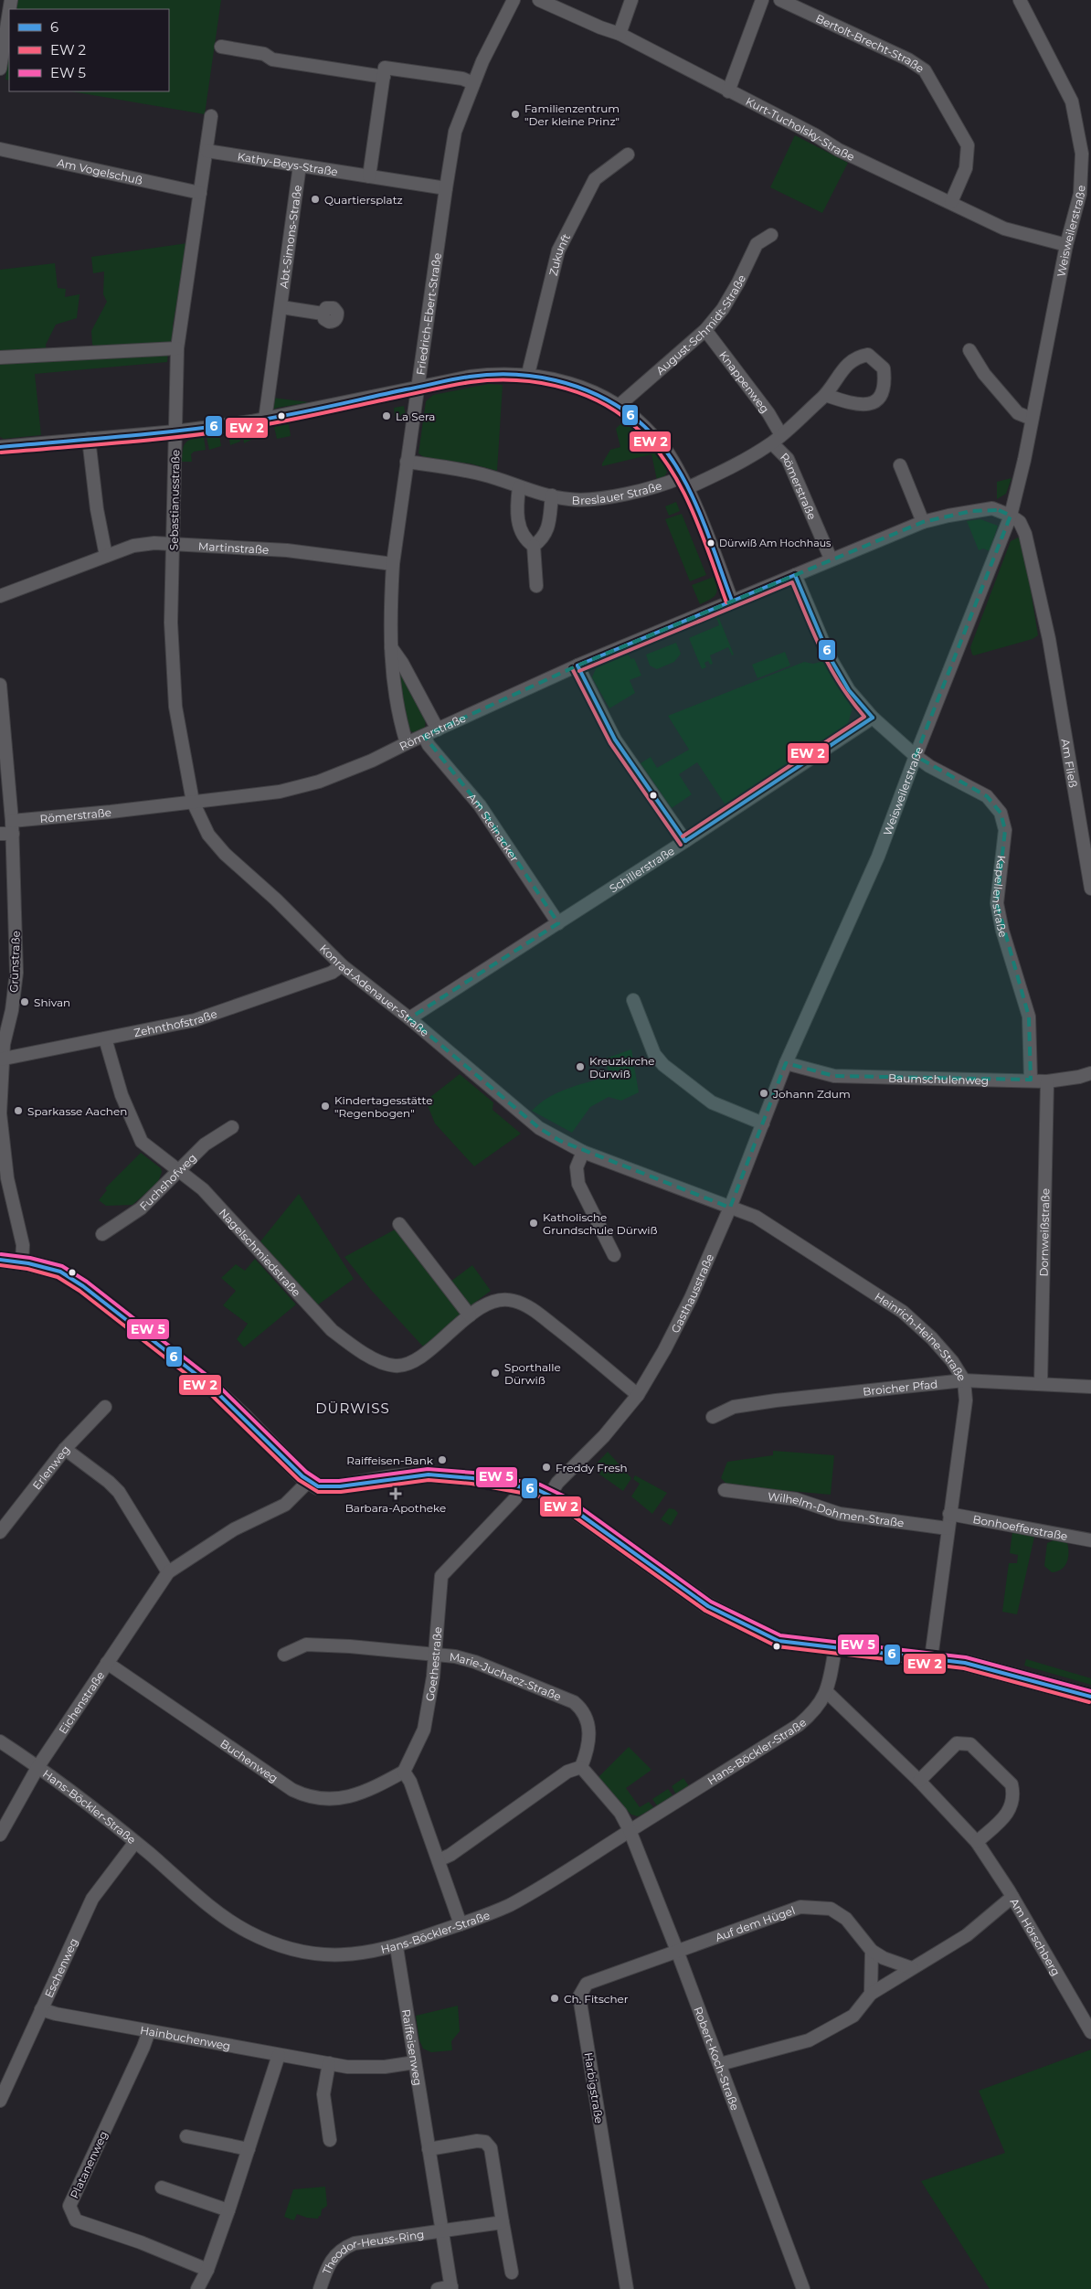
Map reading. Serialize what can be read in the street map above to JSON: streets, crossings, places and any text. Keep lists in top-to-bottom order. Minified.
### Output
{"streets":{"street":["Bertolt-Brecht-Straße","Kurt-Tucholsky-Straße","Kathy-Beys-Straße","Am Vogelschuß","Weisweilerstraße","Abt-Simons-Straße","Zukunft","Friedrich-Ebert-Straße","August-Schmidt-Straße","Knappenweg","Römerstraße","Breslauer Straße","Sebastianusstraße","Martinstraße","Am Fließ","Am Steinacker","Schillerstraße","Kapellenstraße","Grünstraße","Konrad-Adenauer-Straße","Zehnthofstraße","Baumschulenweg","Fuchshofweg","Dornweißstraße","Nagelschmiedstraße","Gasthausstraße","Heinrich-Heine-Straße","Broicher Pfad","Erlenweg","Wilhelm-Dohmen-Straße","Bonhoefferstraße","Goethestraße","Marie-Juchacz-Straße","Eichenstraße","Hans-Böckler-Straße","Buchenweg","Auf dem Hügel","Am Hörschberg","Eschenweg","Hainbuchenweg","Raiffeisenweg","Robert-Koch-Straße","Harbigstraße","Platanenweg","Theodor-Heuss-Ring"]},"crossings":[["Bertolt-Brecht-Straße","Kurt-Tucholsky-Straße"],["Kurt-Tucholsky-Straße","Weisweilerstraße"],["Kathy-Beys-Straße","Abt-Simons-Straße"],["Kathy-Beys-Straße","Friedrich-Ebert-Straße"],["Kathy-Beys-Straße","Sebastianusstraße"],["Am Vogelschuß","Sebastianusstraße"],["Weisweilerstraße","Römerstraße"],["Weisweilerstraße","Am Fließ"],["Weisweilerstraße","Kapellenstraße"],["Weisweilerstraße","Baumschulenweg"],["Weisweilerstraße","Gasthausstraße"],["Friedrich-Ebert-Straße","Römerstraße"],["Friedrich-Ebert-Straße","Breslauer Straße"],["Friedrich-Ebert-Straße","Martinstraße"],["August-Schmidt-Straße","Knappenweg"],["Knappenweg","Römerstraße"],["Römerstraße","Sebastianusstraße"],["Römerstraße","Am Fließ"],["Römerstraße","Am Steinacker"],["Römerstraße","Kapellenstraße"],["Römerstraße","Grünstraße"],["Römerstraße","Konrad-Adenauer-Straße"],["Sebastianusstraße","Martinstraße"],["Sebastianusstraße","Konrad-Adenauer-Straße"],["Am Steinacker","Schillerstraße"],["Schillerstraße","Kapellenstraße"],["Schillerstraße","Konrad-Adenauer-Straße"],["Kapellenstraße","Baumschulenweg"],["Grünstraße","Zehnthofstraße"],["Konrad-Adenauer-Straße","Zehnthofstraße"],["Konrad-Adenauer-Straße","Gasthausstraße"],["Konrad-Adenauer-Straße","Heinrich-Heine-Straße"],["Zehnthofstraße","Nagelschmiedstraße"],["Baumschulenweg","Dornweißstraße"],["Baumschulenweg","Gasthausstraße"],["Fuchshofweg","Nagelschmiedstraße"],["Dornweißstraße","Broicher Pfad"],["Nagelschmiedstraße","Gasthausstraße"],["Gasthausstraße","Heinrich-Heine-Straße"],["Heinrich-Heine-Straße","Broicher Pfad"],["Heinrich-Heine-Straße","Wilhelm-Dohmen-Straße"],["Heinrich-Heine-Straße","Bonhoefferstraße"],["Goethestraße","Marie-Juchacz-Straße"],["Goethestraße","Buchenweg"],["Eichenstraße","Hans-Böckler-Straße"],["Eichenstraße","Buchenweg"],["Hans-Böckler-Straße","Am Hörschberg"],["Hans-Böckler-Straße","Eschenweg"],["Hans-Böckler-Straße","Raiffeisenweg"],["Hans-Böckler-Straße","Robert-Koch-Straße"],["Auf dem Hügel","Robert-Koch-Straße"],["Auf dem Hügel","Harbigstraße"],["Eschenweg","Hainbuchenweg"],["Hainbuchenweg","Raiffeisenweg"],["Hainbuchenweg","Platanenweg"],["Raiffeisenweg","Theodor-Heuss-Ring"],["Robert-Koch-Straße","Harbigstraße"]],"districts":["DÜRWISS"],"places":{"other":["Familienzentrum \"Der kleine Prinz\"","Quartiersplatz","La Sera","Dürwiß Am Hochhaus","Shivan","Kreuzkirche Dürwiß","Johann Zdum","Kindertagesstätte \"Regenbogen\"","Sparkasse Aachen","Katholische Grundschule Dürwiß","Sporthalle Dürwiß","Raiffeisen-Bank","Freddy Fresh","Ch. Fitscher"],"health":["Barbara-Apotheke"]},"lines":["transit line 6"],"legend":["6","EW 2","EW 5"]}
